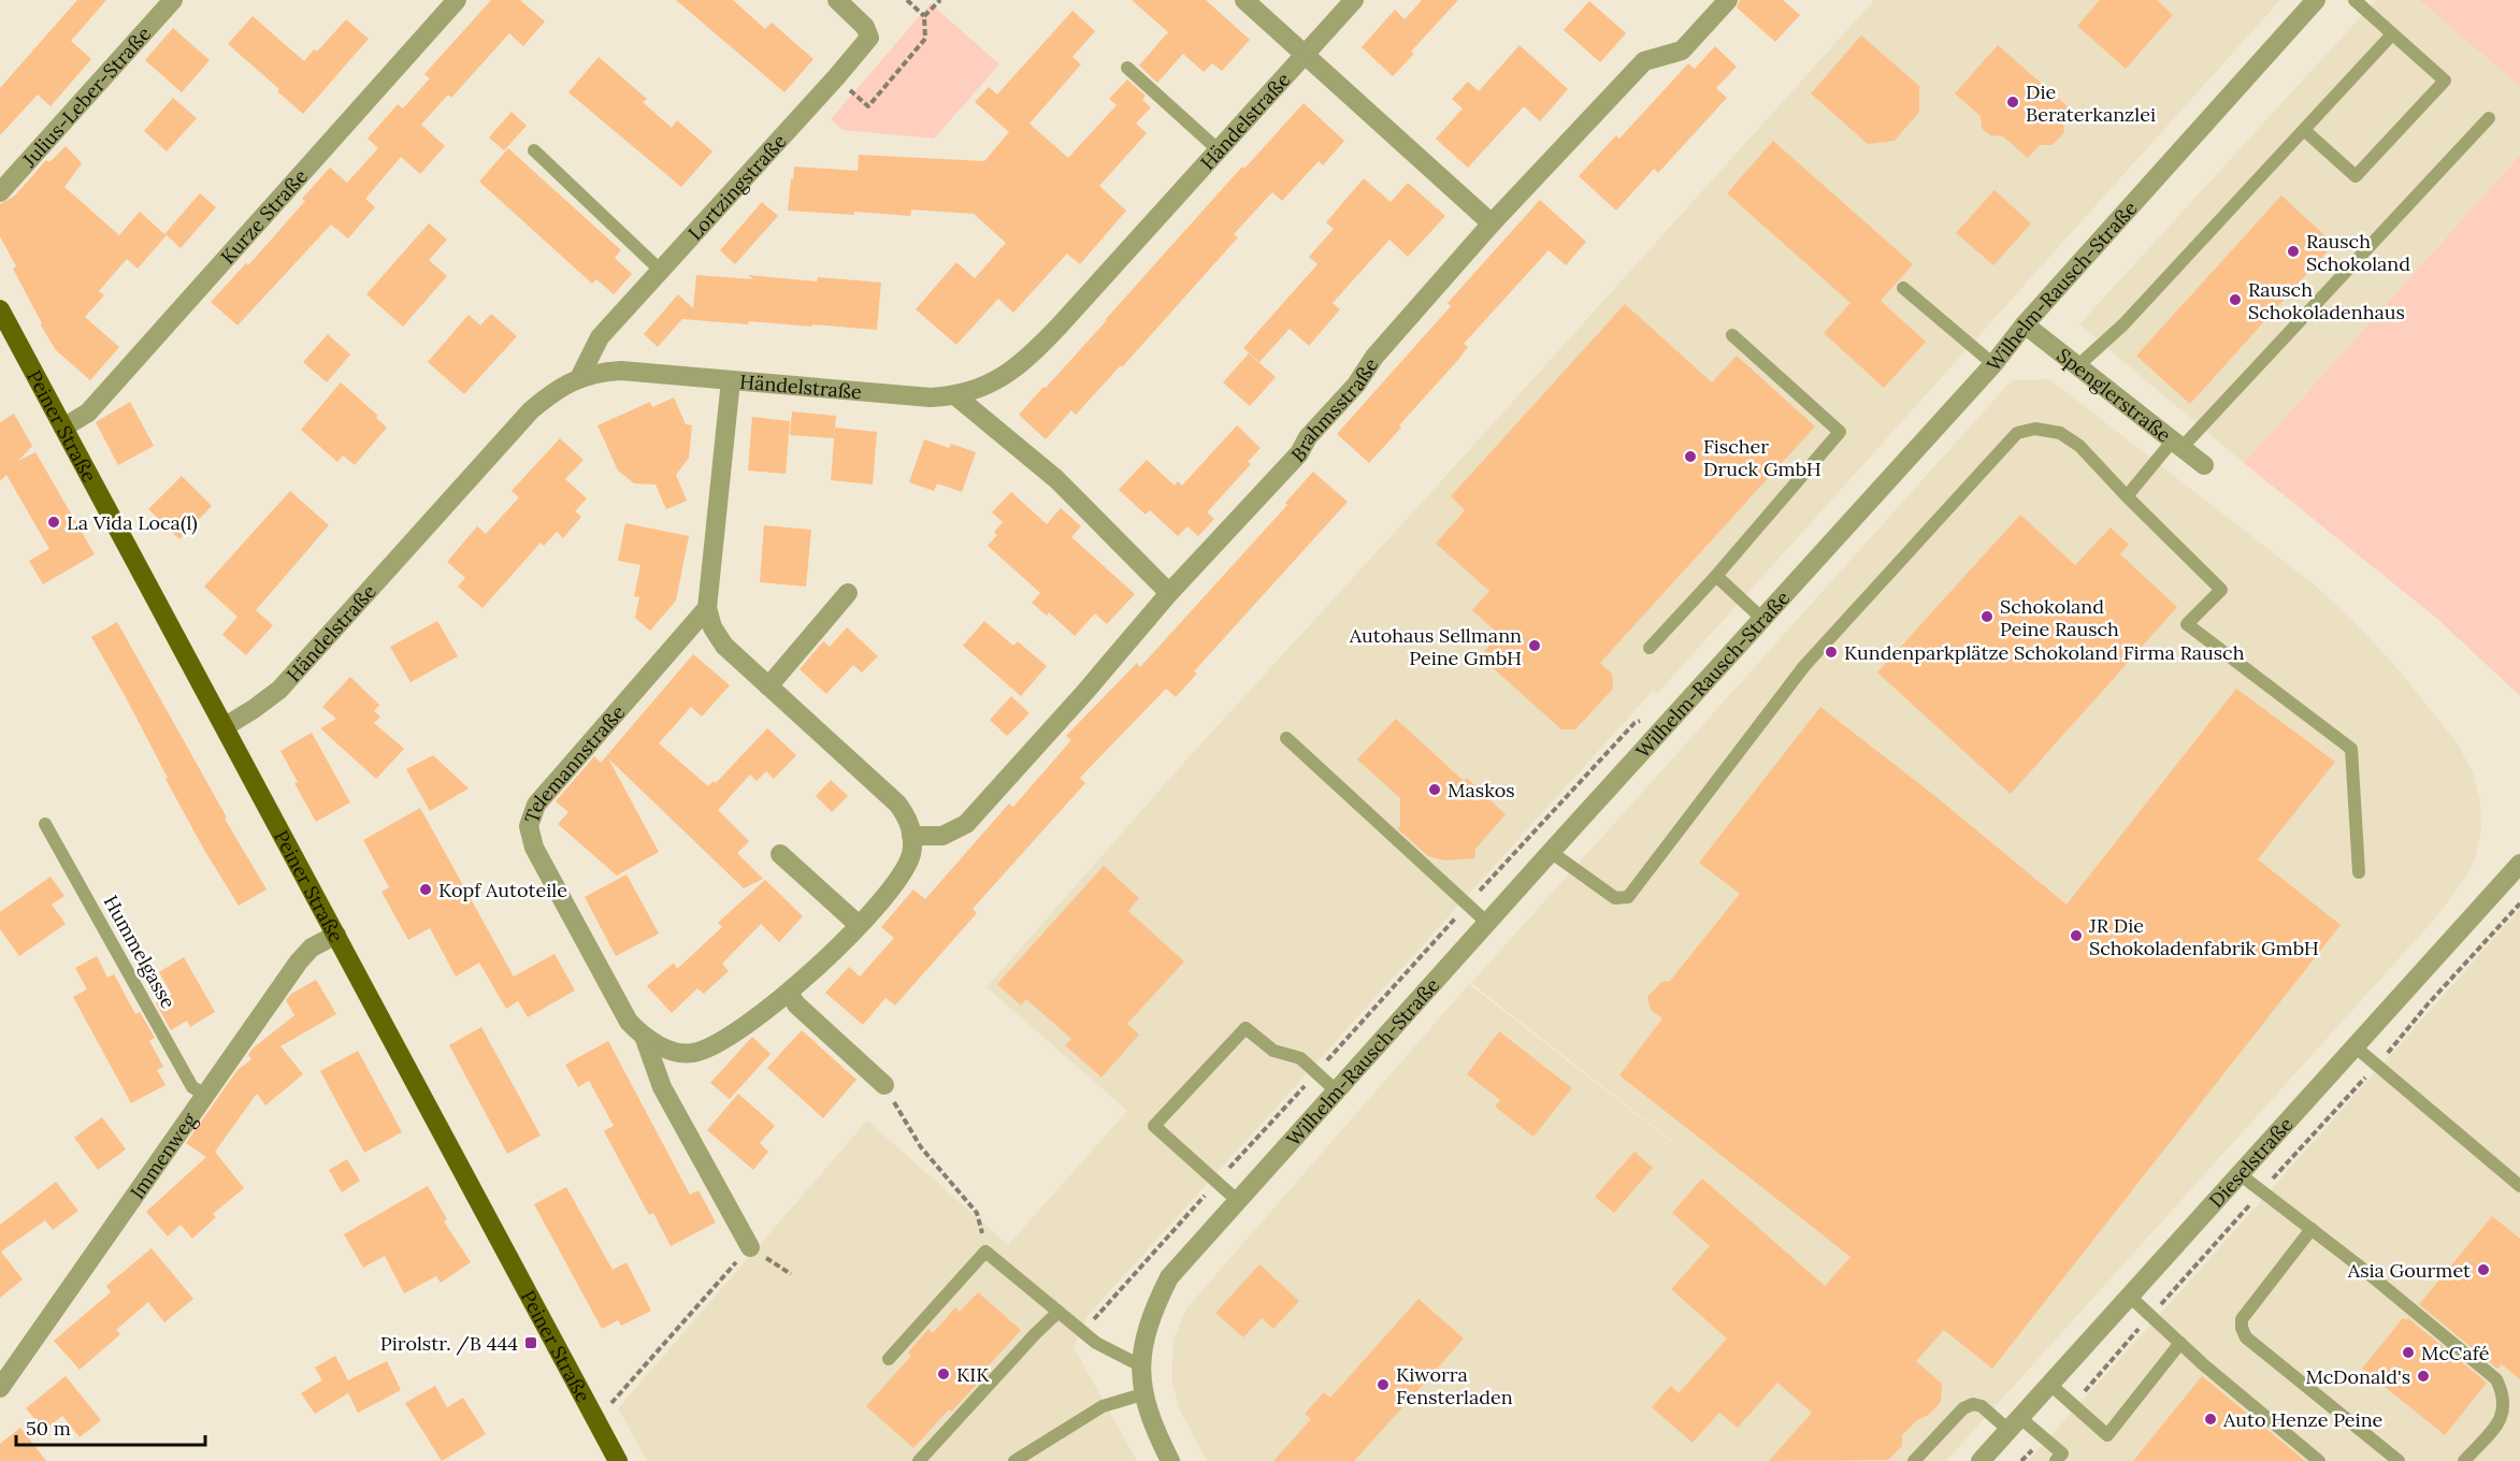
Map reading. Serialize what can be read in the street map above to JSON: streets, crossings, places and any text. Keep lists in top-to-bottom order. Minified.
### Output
{"streets":{"main road":["Peiner Straße"],"street":["Julius-Leber-Straße","Händelstraße","Lortzingstraße","Kurze Straße","Wilhelm-Rausch-Straße","Spenglerstraße","Brahmsstraße","Telemannstraße","Immenweg","Dieselstraße"],"lane":["Hummelgasse"]},"crossings":[["Händelstraße","Lortzingstraße"],["Händelstraße","Peiner Straße"],["Kurze Straße","Peiner Straße"],["Wilhelm-Rausch-Straße","Spenglerstraße"],["Peiner Straße","Immenweg"],["Hummelgasse","Immenweg"]],"places":{"other":["Die Beraterkanzlei","Rausch Schokoland","Rausch Schokoladenhaus","Fischer Druck GmbH","La Vida Loca(l)","Schokoland Peine Rausch","Autohaus Sellmann Peine GmbH","Kundenparkplätze Schokoland Firma Rausch","Maskos","Kopf Autoteile","JR Die Schokoladenfabrik GmbH","Asia Gourmet","McCafé","KIK","McDonald's","Kiworra Fensterladen","Auto Henze Peine"],"transit":["Pirolstr. /B 444"]},"scale_bar":"50 m"}
